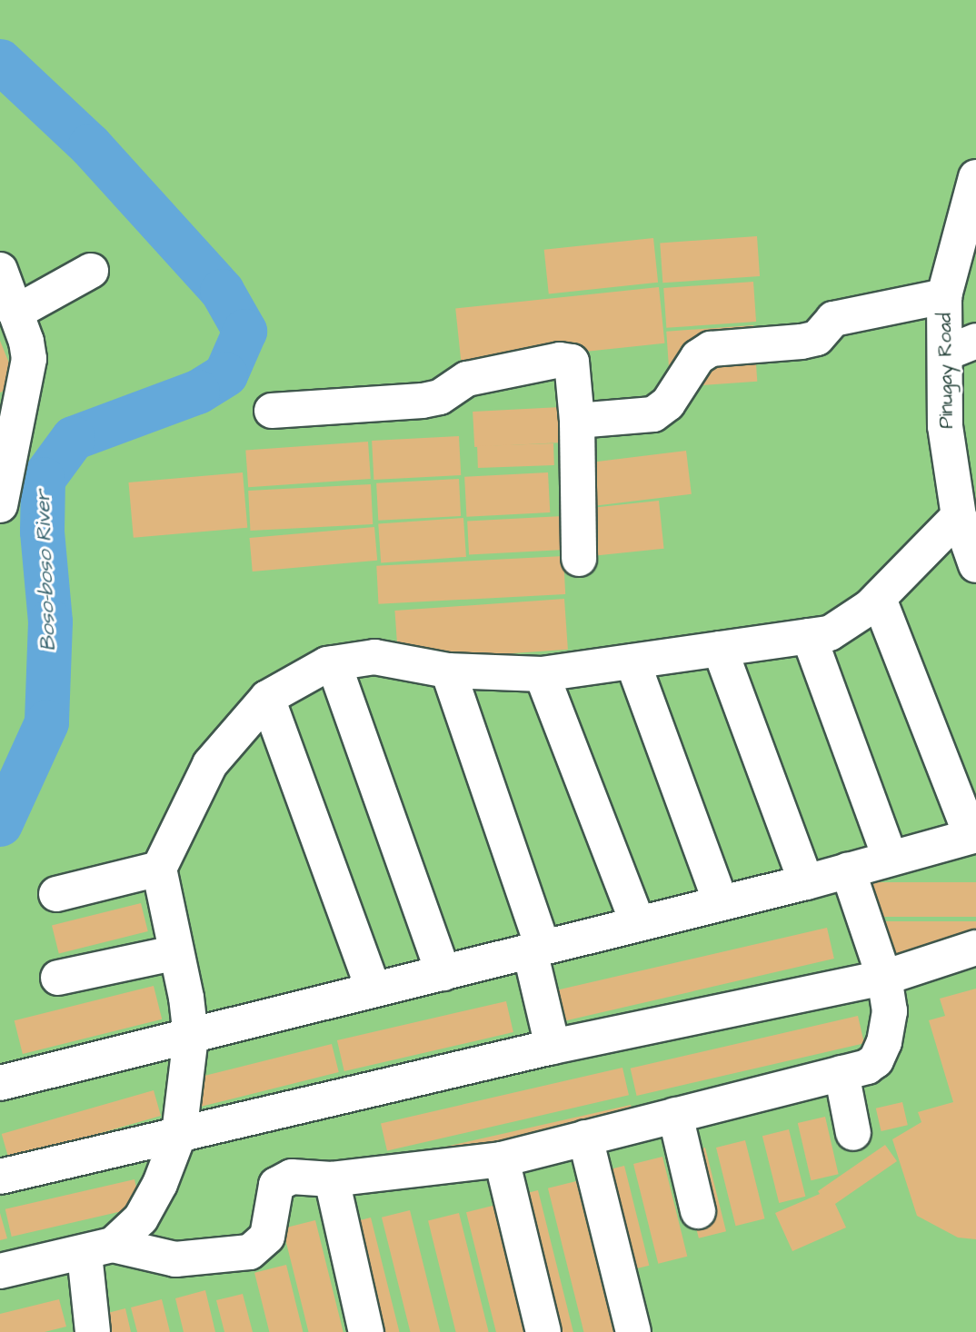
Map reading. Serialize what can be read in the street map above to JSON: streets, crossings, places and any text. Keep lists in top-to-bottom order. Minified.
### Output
{"streets":{"street":["Pinugay Road"]},"water":["Boso-boso River"]}
